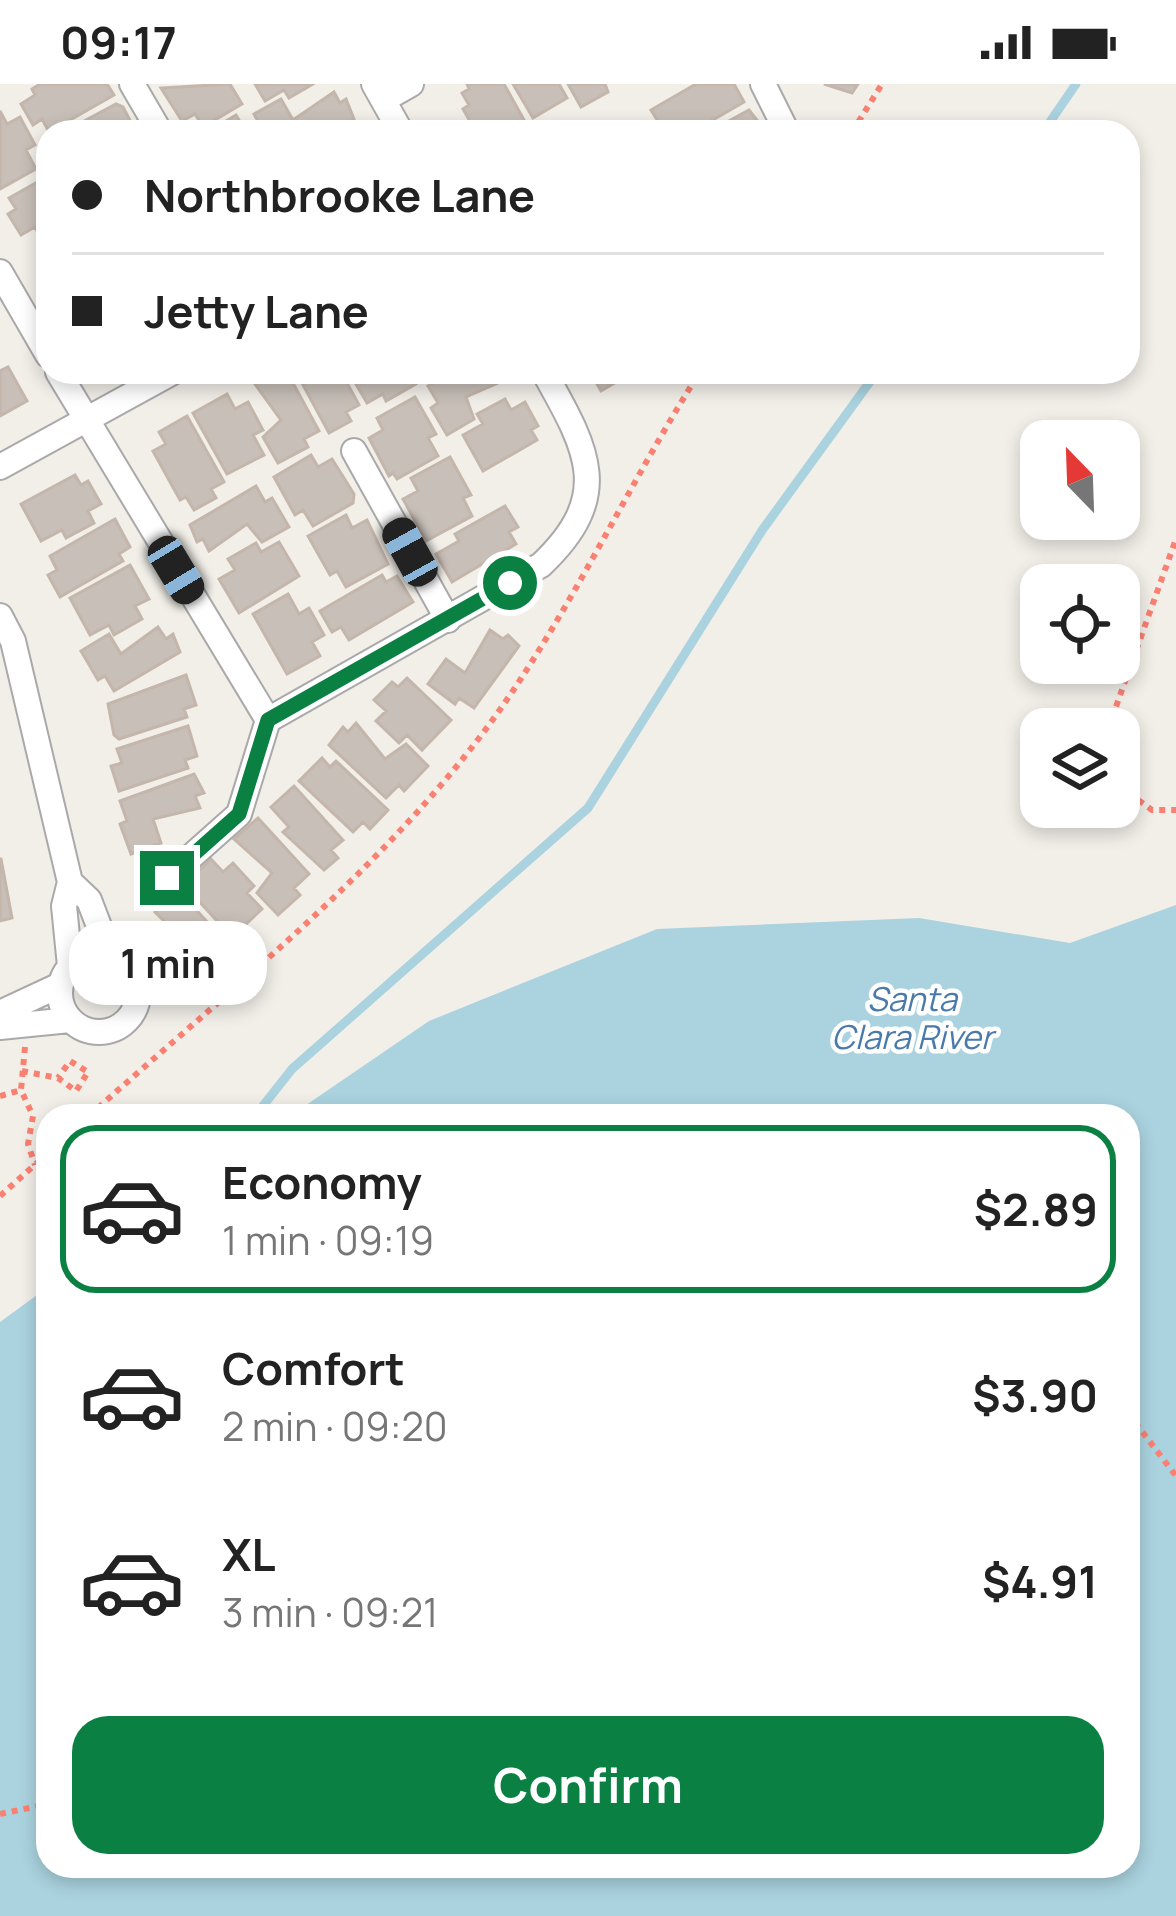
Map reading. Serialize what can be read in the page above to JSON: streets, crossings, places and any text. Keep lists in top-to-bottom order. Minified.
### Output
{"water":["Santa Clara River"],"north":"top left","page":{"status":"09:17","banner":["Northbrooke Lane","Jetty Lane"],"bubble":"1 min","list":[{"name":"Economy","note":"1 min · 09:19","value":"$2.89"},{"name":"Comfort","note":"2 min · 09:20","value":"$3.90"},{"name":"XL","note":"3 min · 09:21","value":"$4.91"}],"buttons":"Confirm"}}
